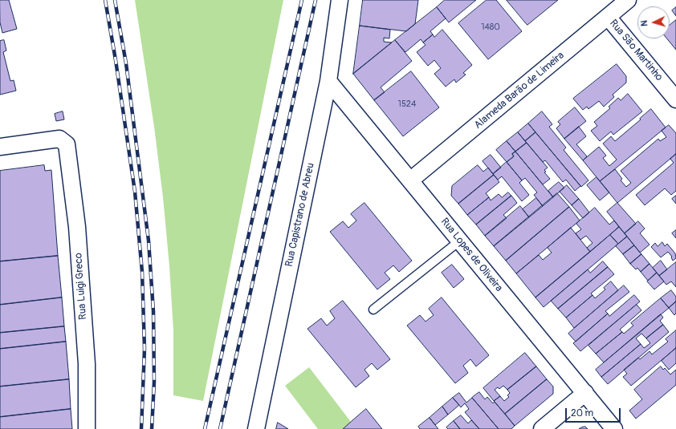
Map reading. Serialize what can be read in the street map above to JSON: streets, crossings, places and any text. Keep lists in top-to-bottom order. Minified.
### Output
{"streets":{"street":["Rua São Martinho","Alameda Barão de Limeira","Rua Capistrano de Abreu","Rua Lopes de Oliveira","Rua Luigi Greco"]},"crossings":[["Rua São Martinho","Alameda Barão de Limeira"],["Alameda Barão de Limeira","Rua Lopes de Oliveira"],["Rua Capistrano de Abreu","Rua Lopes de Oliveira"]],"house_numbers":["1480","1524"],"scale_bar":"20 m","north":"left"}
